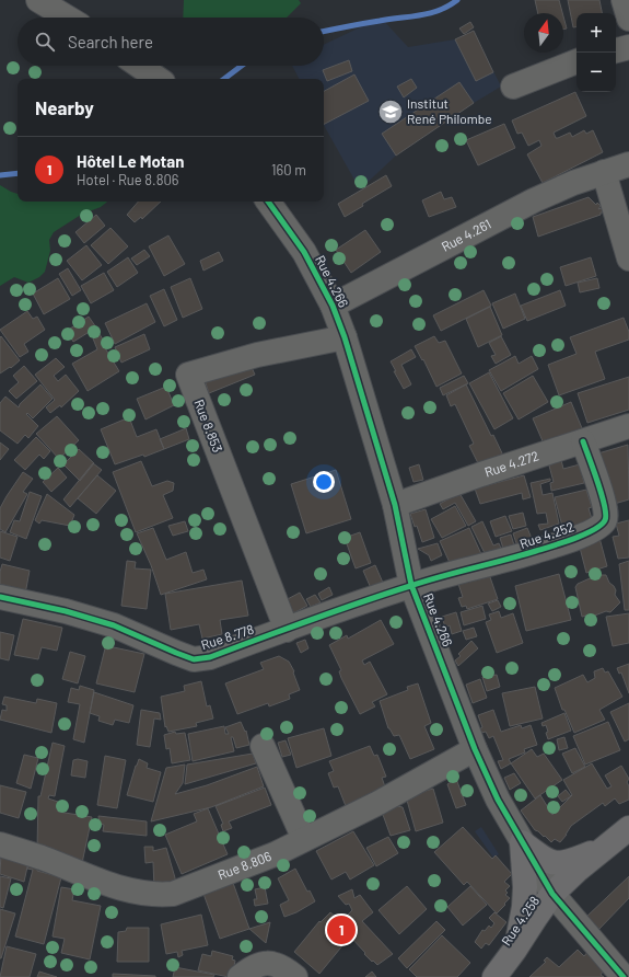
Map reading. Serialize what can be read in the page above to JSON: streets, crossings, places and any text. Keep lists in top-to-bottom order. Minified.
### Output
{"streets":{"highway":["Rue 4.258"],"street":["Rue 4.261","Rue 4.266","Rue 8.853","Rue 4.272","Rue 4.252","Rue 8.778","Rue 8.806"]},"crossings":[["Rue 4.261","Rue 4.266"],["Rue 4.266","Rue 8.853"],["Rue 4.266","Rue 4.272"],["Rue 4.266","Rue 4.252"],["Rue 4.266","Rue 8.778"],["Rue 4.266","Rue 8.806"],["Rue 4.266","Rue 4.258"],["Rue 8.853","Rue 8.778"],["Rue 4.272","Rue 4.252"],["Rue 4.252","Rue 8.778"]],"places":{"school or university":["Institut René Philombe"]},"north":"top","page":{"map_buttons":["+","−"],"search":"Search here","heading":"Nearby","list":[{"mark":"1","name":"Hôtel Le Motan","note":"Hotel · Rue 8.806","value":"160 m"}],"pins":"1"}}
